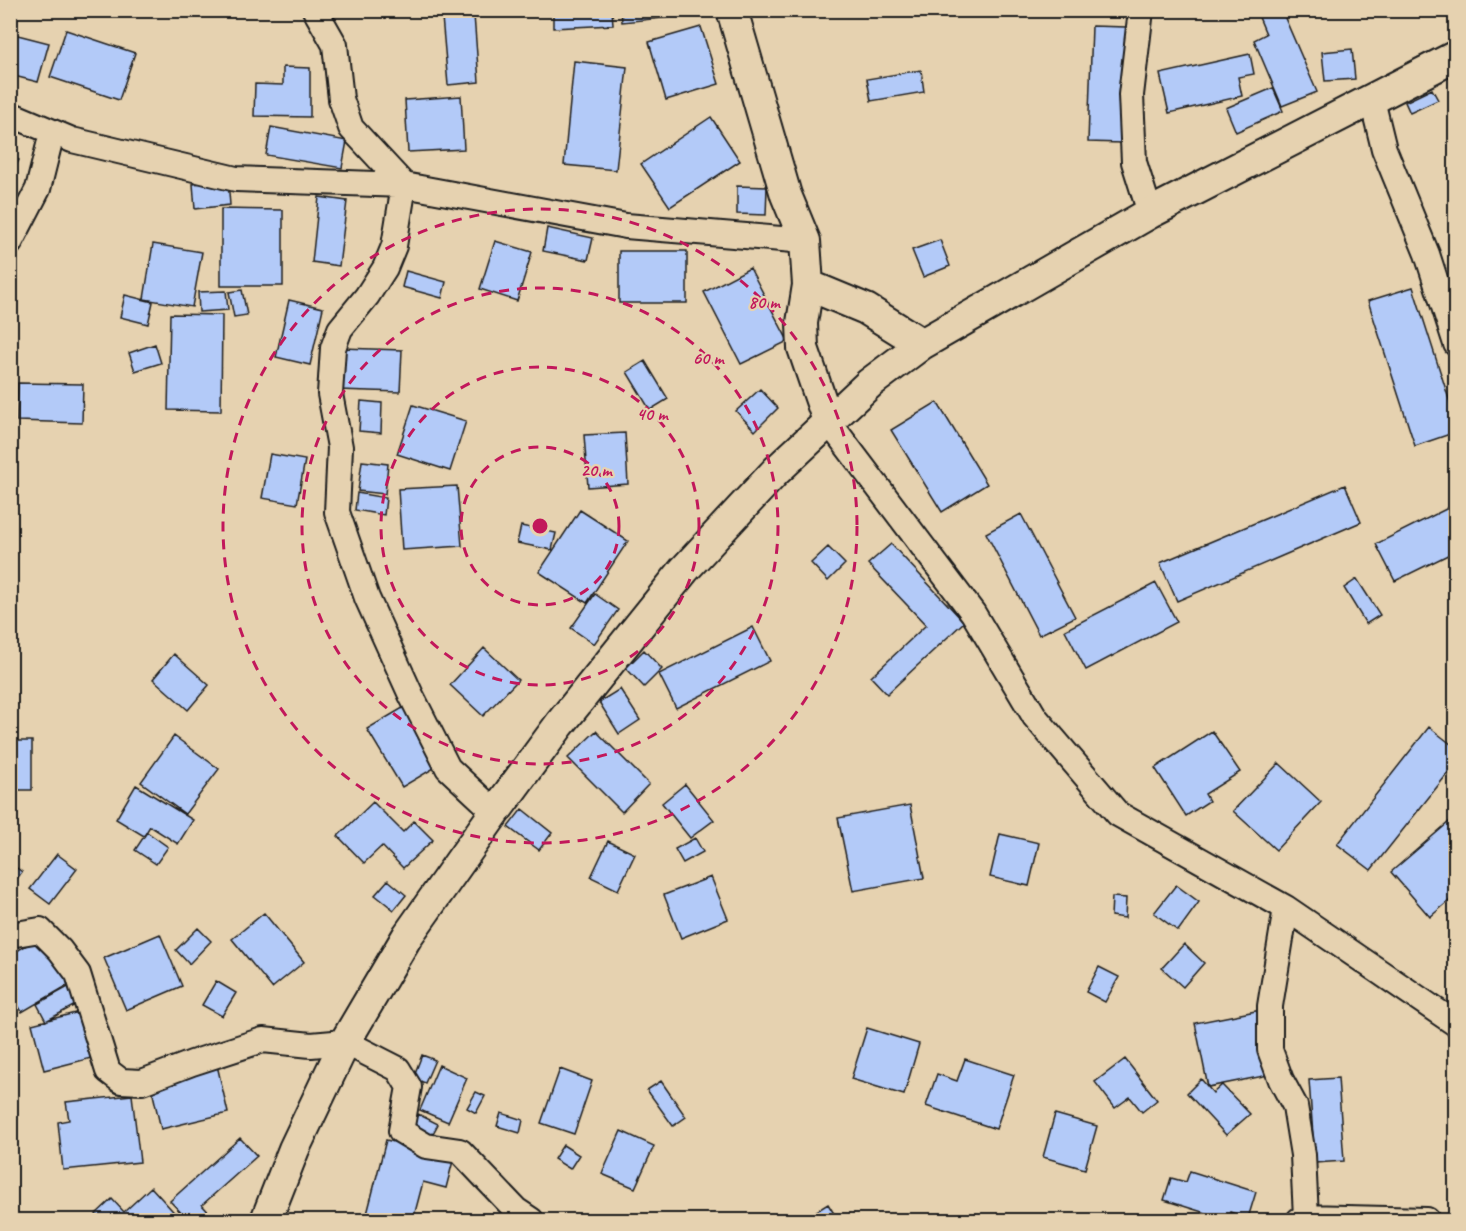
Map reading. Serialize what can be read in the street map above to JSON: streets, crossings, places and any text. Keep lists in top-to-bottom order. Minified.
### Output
{"rings":["80 m","60 m","40 m","20 m"]}
